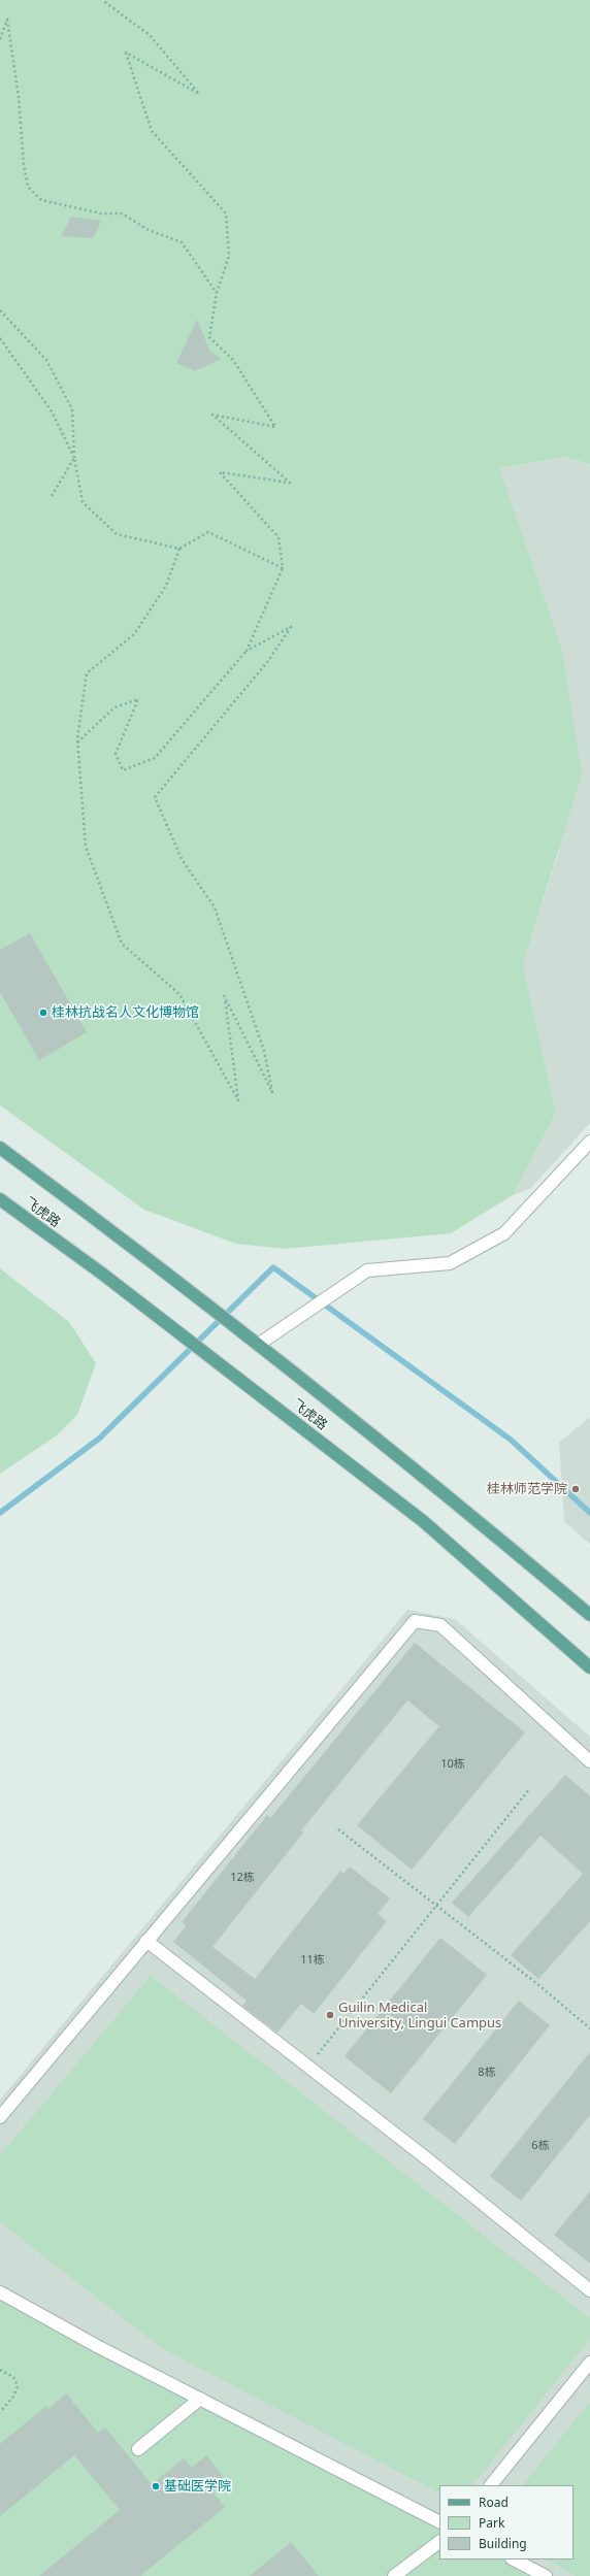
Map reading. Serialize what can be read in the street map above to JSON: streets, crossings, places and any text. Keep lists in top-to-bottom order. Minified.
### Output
{"streets":{"main road":["飞虎路"]},"places":["桂林抗战名人文化博物馆","桂林师范学院","Guilin Medical University, Lingui Campus","基础医学院"],"house_numbers":["10栋","12栋","11栋","8栋","6栋"],"legend":["Road","Park","Building"]}
